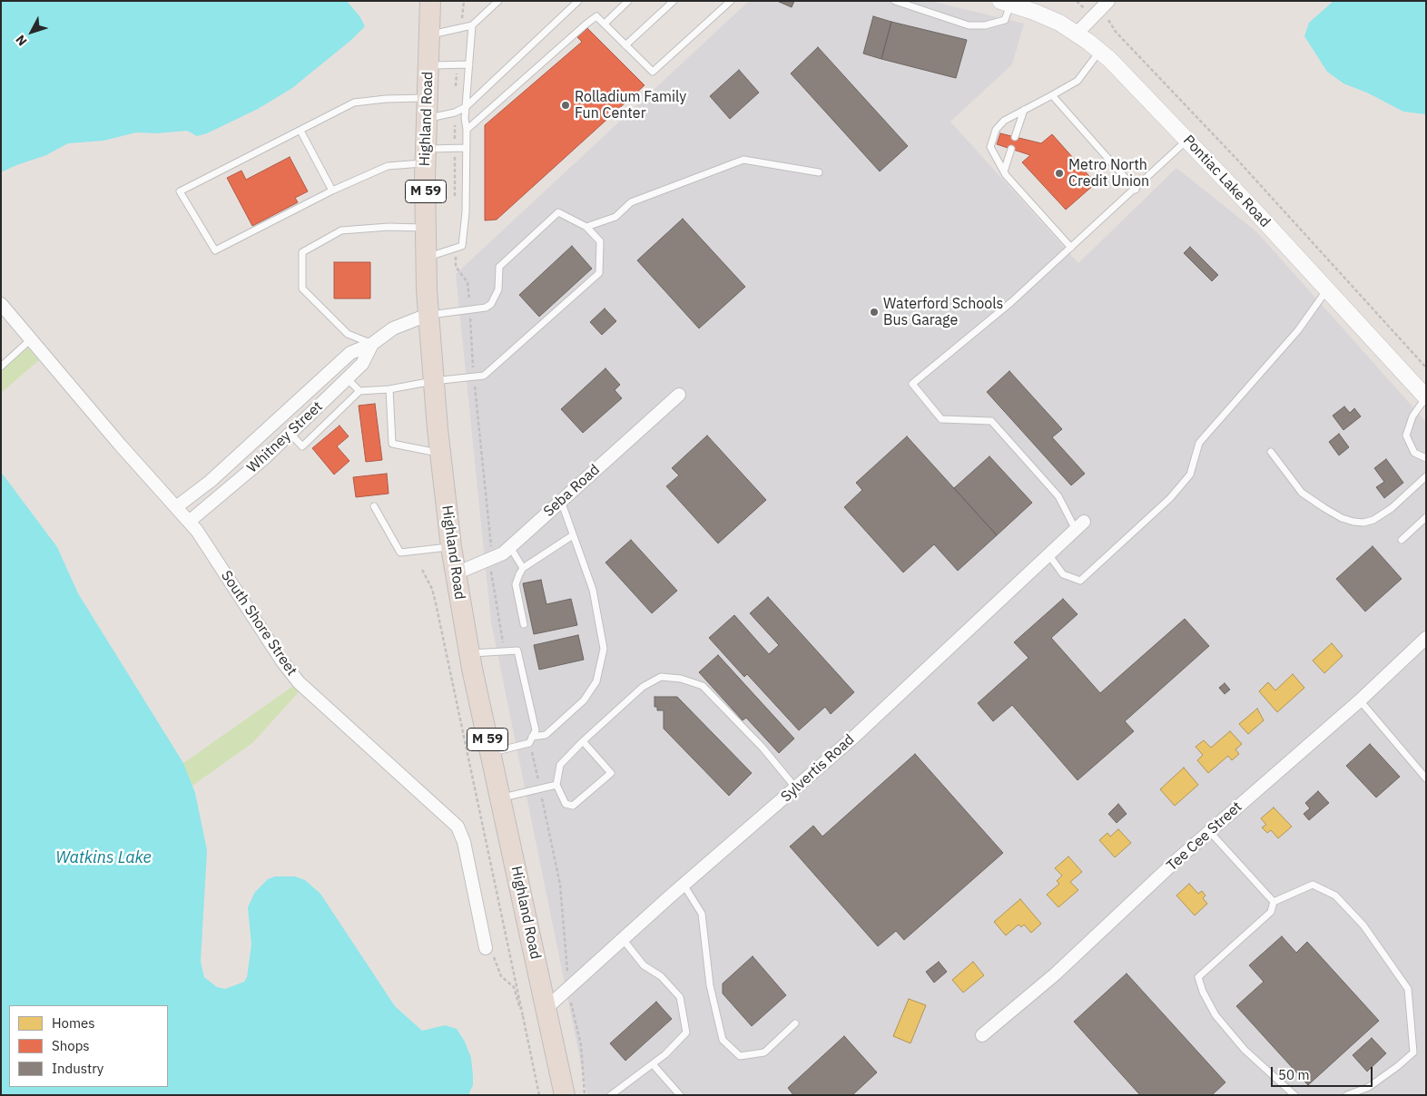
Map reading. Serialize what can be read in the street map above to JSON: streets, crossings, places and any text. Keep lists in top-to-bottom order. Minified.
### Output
{"streets":{"highway":["Highland Road","M 59"],"street":["Pontiac Lake Road","Whitney Street","Seba Road","South Shore Street","Sylvertis Road","Tee Cee Street"]},"crossings":[["Highland Road","Whitney Street"],["Highland Road","Seba Road"],["Highland Road","Sylvertis Road"],["Whitney Street","South Shore Street"]],"water":["Watkins Lake"],"places":["Rolladium Family Fun Center","Metro North Credit Union","Waterford Schools Bus Garage"],"legend":["Homes","Shops","Industry"],"scale_bar":"50 m","north":"bottom left"}
